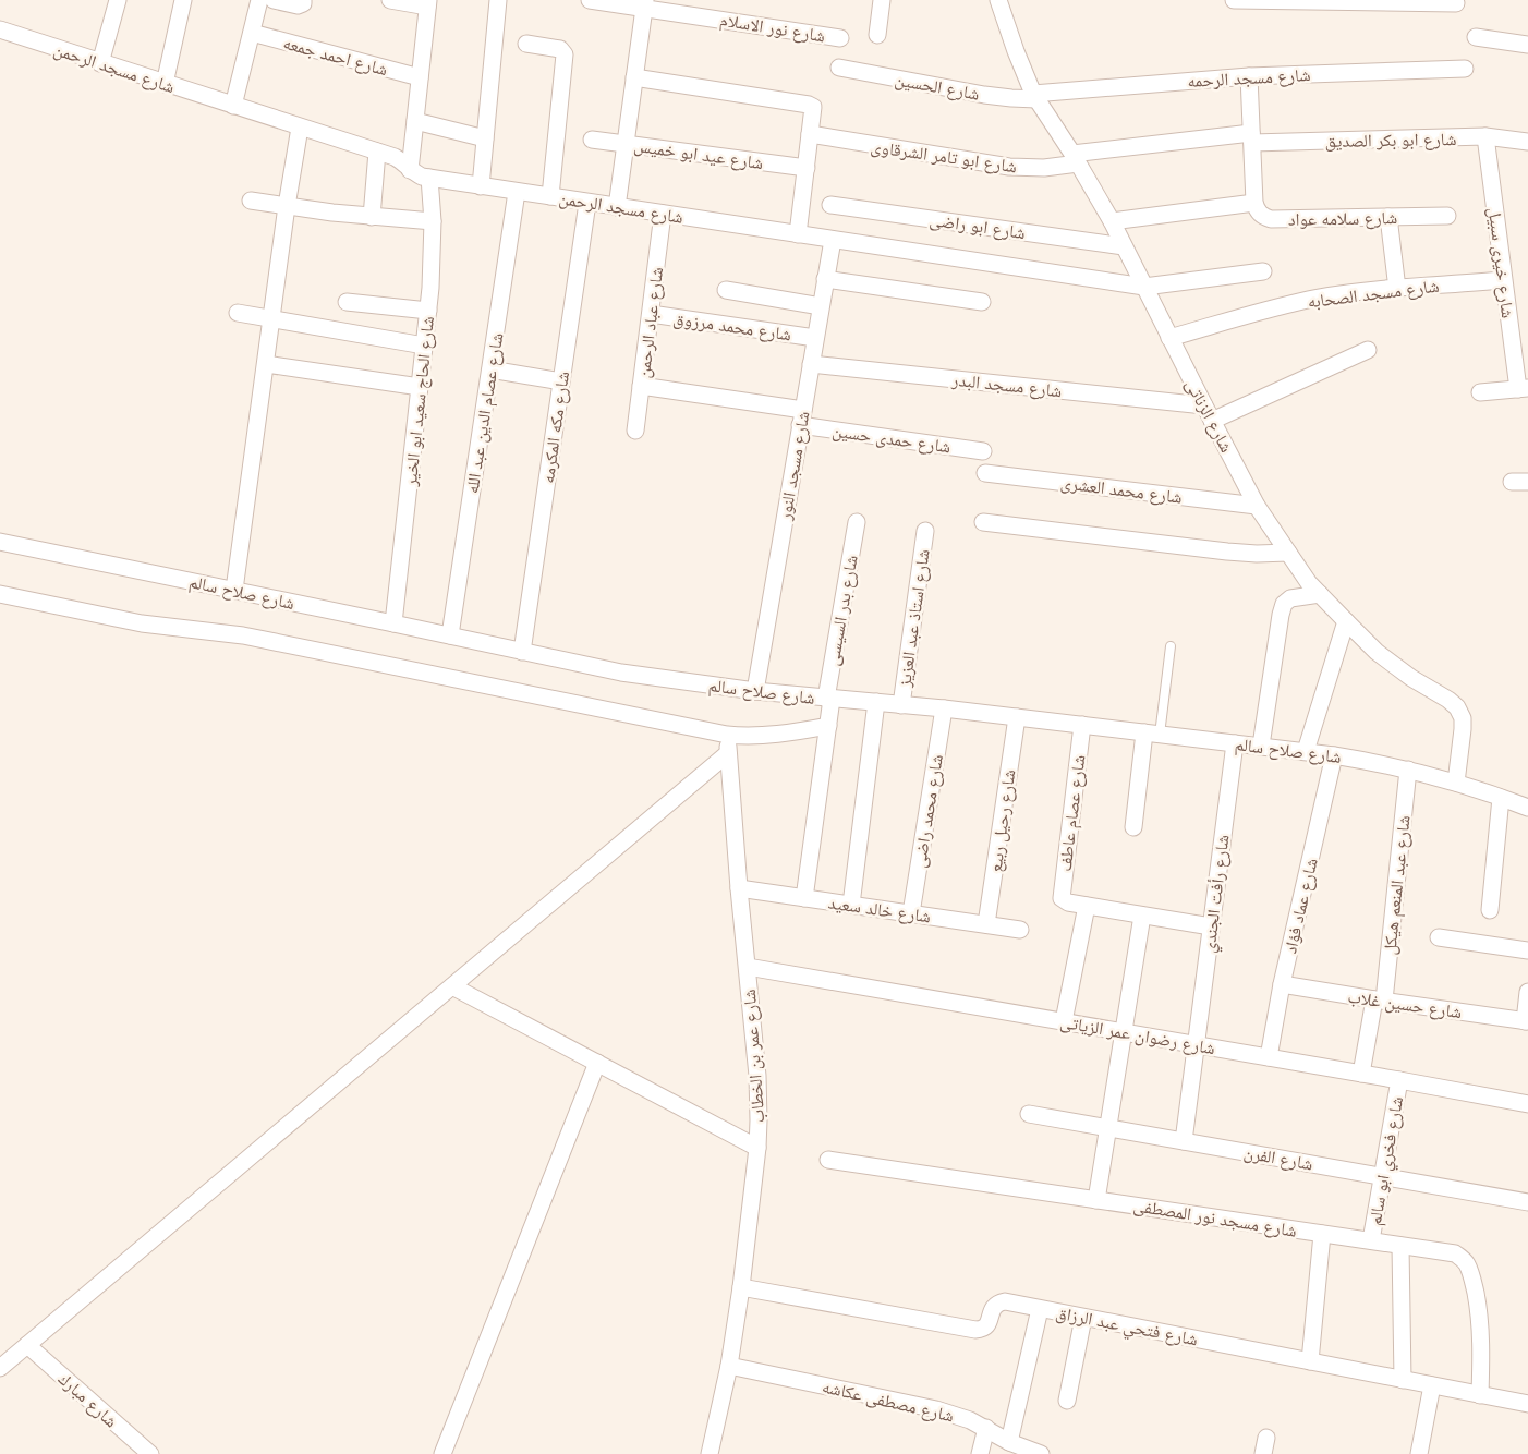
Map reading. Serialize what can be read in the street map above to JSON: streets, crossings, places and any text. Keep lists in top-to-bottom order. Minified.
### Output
{"streets":{"street":["شارع نور الاسلام","شارع احمد جمعه","شارع مسجد الرحمن","شارع مسجد الرحمه","شارع الحسين","شارع ابو بكر الصديق","شارع عيد ابو خميس","شارع ابو تامر الشرقاوى","شارع سلامه عواد","شارع ابو راضى","شارع خيرى سبيل","شارع مسجد الصحابه","شارع عباد الرحمن","شارع محمد مرزوق","شارع مسجد البدر","شارع الحاج سعيد ابو الخير","شارع عصام الدين عبد الله","شارع الزناتى","شارع مكه المكرمه","شارع حمدى حسين","شارع مسجد النور","شارع محمد العشرى","شارع صلاح سالم","شارع بدر السيسى","شارع استاذ عبد العزيز","شارع محمد راضى","شارع عصام عاطف","شارع رحيل ربيع","شارع عبد المنعم هيكل","شارع رأفت الجندي","شارع عماد فؤاد","شارع خالد سعيد","شارع حسين غلاب","شارع رضوان عمر الزياتى","شارع عمر بن الخطاب","شارع الفرن","شارع فخري ابو سالم","شارع مسجد نور المصطفى","شارع فتحي عبد الرزاق","شارع مبارك","شارع مصطفى عكاشه"]},"crossings":[["شارع مسجد الرحمن","شارع عباد الرحمن"],["شارع مسجد الرحمن","شارع الحاج سعيد ابو الخير"],["شارع مسجد الرحمن","شارع عصام الدين عبد الله"],["شارع مسجد الرحمن","شارع الزناتى"],["شارع مسجد الرحمن","شارع مكه المكرمه"],["شارع مسجد الرحمن","شارع مسجد النور"],["شارع مسجد الرحمه","شارع الحسين"],["شارع مسجد الرحمه","شارع الزناتى"],["شارع الحسين","شارع الزناتى"],["شارع ابو بكر الصديق","شارع ابو تامر الشرقاوى"],["شارع ابو بكر الصديق","شارع خيرى سبيل"],["شارع ابو بكر الصديق","شارع الزناتى"],["شارع ابو تامر الشرقاوى","شارع الزناتى"],["شارع ابو راضى","شارع الزناتى"],["شارع خيرى سبيل","شارع مسجد الصحابه"],["شارع مسجد الصحابه","شارع الزناتى"],["شارع عباد الرحمن","شارع محمد مرزوق"],["شارع عباد الرحمن","شارع حمدى حسين"],["شارع محمد مرزوق","شارع مسجد النور"],["شارع مسجد البدر","شارع الزناتى"],["شارع مسجد البدر","شارع مسجد النور"],["شارع الحاج سعيد ابو الخير","شارع صلاح سالم"],["شارع عصام الدين عبد الله","شارع صلاح سالم"],["شارع الزناتى","شارع محمد العشرى"],["شارع الزناتى","شارع صلاح سالم"],["شارع مكه المكرمه","شارع صلاح سالم"],["شارع حمدى حسين","شارع مسجد النور"],["شارع مسجد النور","شارع صلاح سالم"],["شارع صلاح سالم","شارع بدر السيسى"],["شارع صلاح سالم","شارع استاذ عبد العزيز"],["شارع صلاح سالم","شارع محمد راضى"],["شارع صلاح سالم","شارع عصام عاطف"],["شارع صلاح سالم","شارع رحيل ربيع"],["شارع صلاح سالم","شارع عبد المنعم هيكل"],["شارع صلاح سالم","شارع رأفت الجندي"],["شارع صلاح سالم","شارع عماد فؤاد"],["شارع بدر السيسى","شارع خالد سعيد"],["شارع محمد راضى","شارع خالد سعيد"],["شارع رحيل ربيع","شارع خالد سعيد"],["شارع عبد المنعم هيكل","شارع حسين غلاب"],["شارع عبد المنعم هيكل","شارع رضوان عمر الزياتى"],["شارع رأفت الجندي","شارع رضوان عمر الزياتى"],["شارع رأفت الجندي","شارع الفرن"],["شارع عماد فؤاد","شارع حسين غلاب"],["شارع عماد فؤاد","شارع رضوان عمر الزياتى"],["شارع خالد سعيد","شارع عمر بن الخطاب"],["شارع رضوان عمر الزياتى","شارع عمر بن الخطاب"],["شارع رضوان عمر الزياتى","شارع فخري ابو سالم"],["شارع عمر بن الخطاب","شارع فتحي عبد الرزاق"],["شارع عمر بن الخطاب","شارع مصطفى عكاشه"],["شارع الفرن","شارع فخري ابو سالم"],["شارع فخري ابو سالم","شارع مسجد نور المصطفى"],["شارع مسجد نور المصطفى","شارع فتحي عبد الرزاق"]]}
